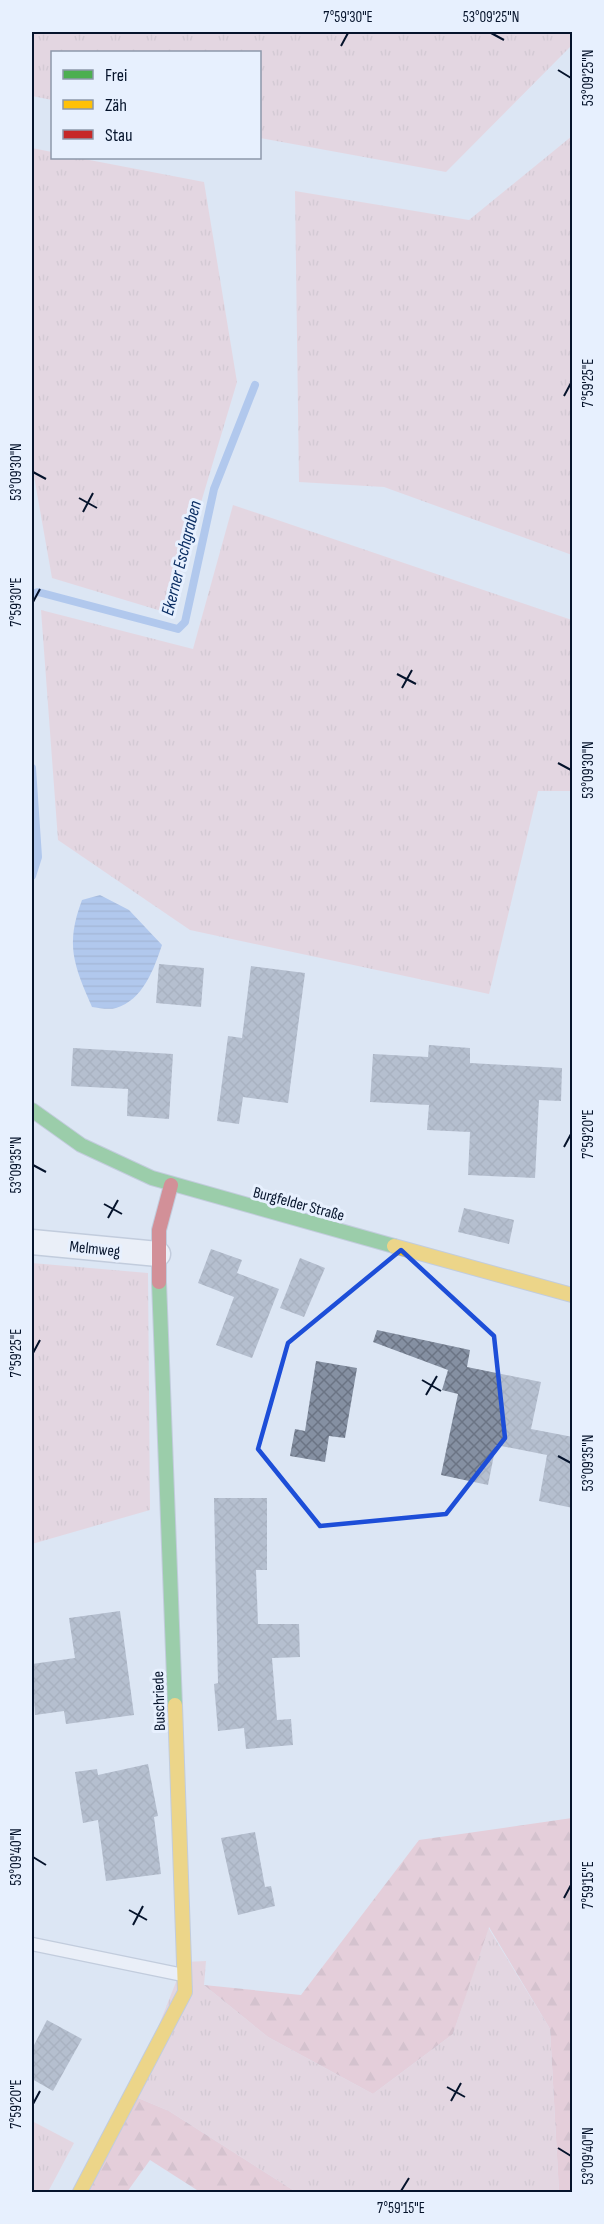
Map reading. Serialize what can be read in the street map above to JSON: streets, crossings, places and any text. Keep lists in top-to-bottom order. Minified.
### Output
{"streets":{"street":["Burgfelder Straße","Melmweg","Buschriede"]},"crossings":[["Burgfelder Straße","Buschriede"],["Melmweg","Buschriede"]],"water":["Ekerner Eschgraben"],"legend":["Frei","Zäh","Stau"],"coordinates":["7°59'30\"E","53°09'25\"N","7°59'25\"E","53°09'30\"N","7°59'20\"E","53°09'35\"N","53°09'40\"N","7°59'15\"E"]}
